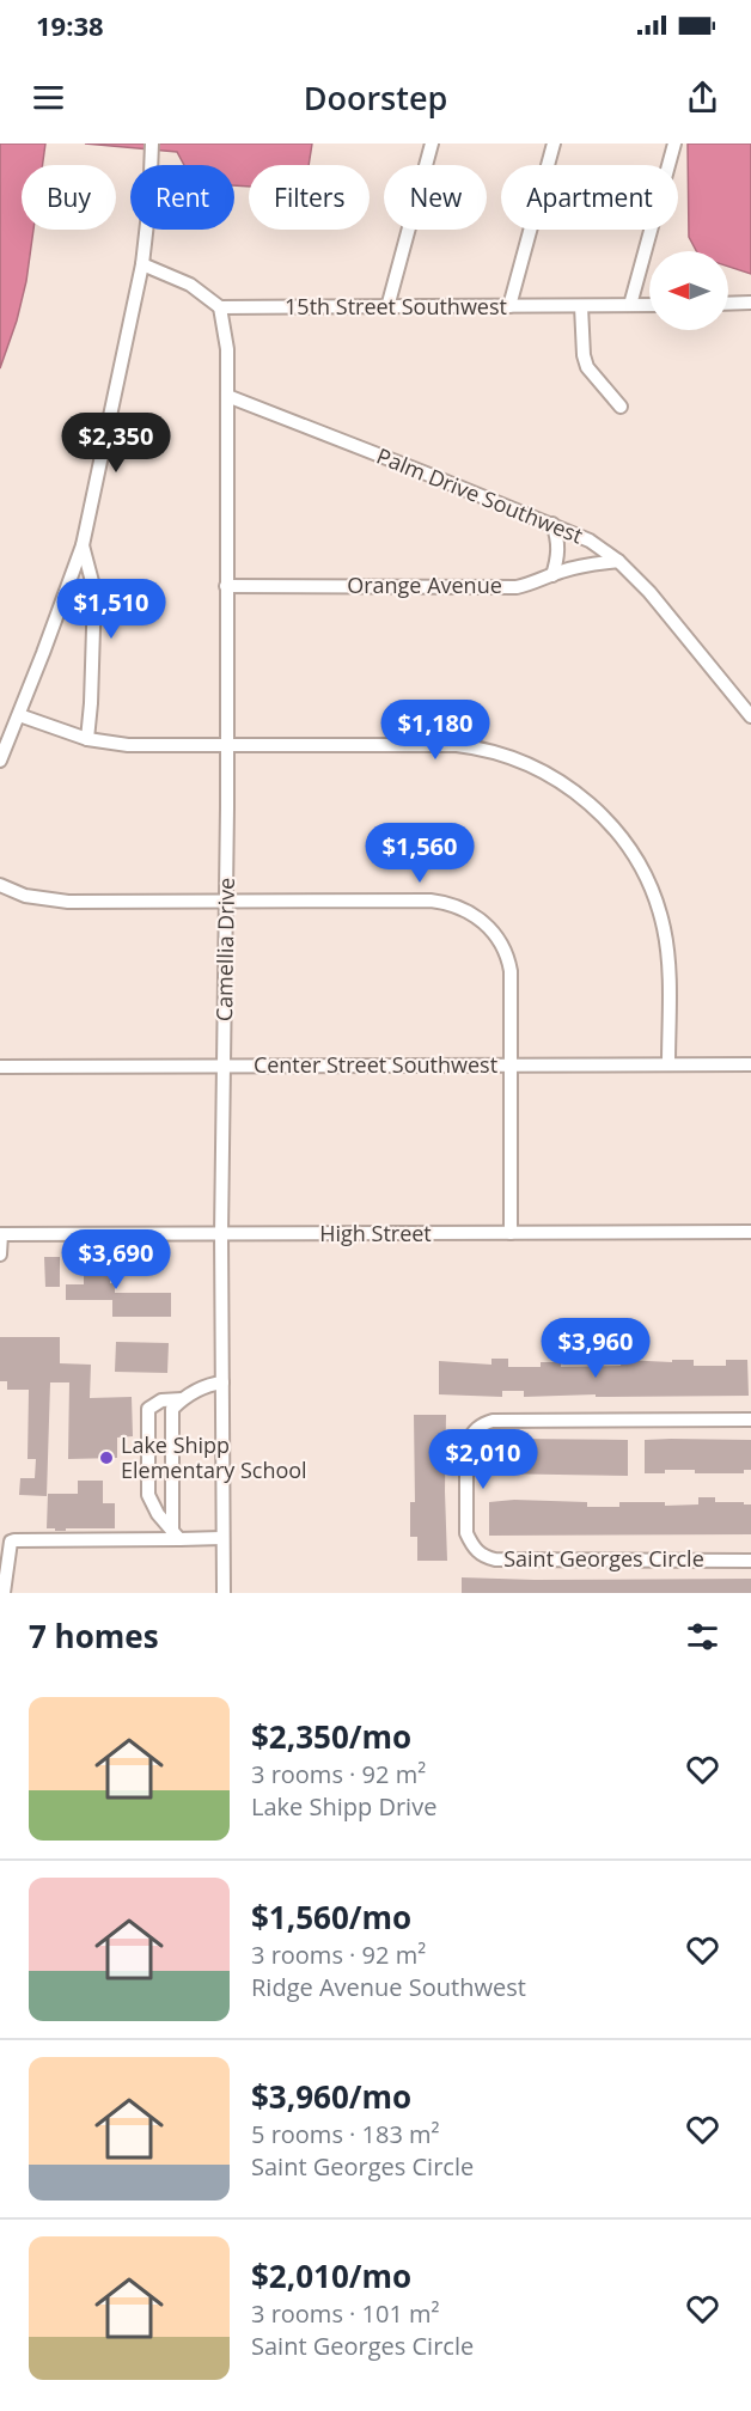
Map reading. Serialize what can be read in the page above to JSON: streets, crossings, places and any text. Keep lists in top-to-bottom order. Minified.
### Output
{"streets":{"street":["15th Street Southwest","Palm Drive Southwest","Orange Avenue","Camellia Drive","Center Street Southwest","High Street","Saint Georges Circle"]},"crossings":[["15th Street Southwest","Camellia Drive"],["Palm Drive Southwest","Orange Avenue"],["Palm Drive Southwest","Camellia Drive"],["Orange Avenue","Camellia Drive"],["Camellia Drive","Center Street Southwest"],["Camellia Drive","High Street"]],"places":["Lake Shipp Elementary School"],"north":"left","page":{"status":"19:38","header":"Doorstep","chip":["Buy","Rent","Filters","New","Apartment"],"price":["$2,350","$1,510","$1,180","$1,560","$3,690","$3,960","$2,010"],"heading":"7 homes","list":[{"name":"$2,350/mo","note":"3 rooms · 92 m² · Lake Shipp Drive"},{"name":"$1,560/mo","note":"3 rooms · 92 m² · Ridge Avenue Southwest"},{"name":"$3,960/mo","note":"5 rooms · 183 m² · Saint Georges Circle"},{"name":"$2,010/mo","note":"3 rooms · 101 m² · Saint Georges Circle"}]}}
